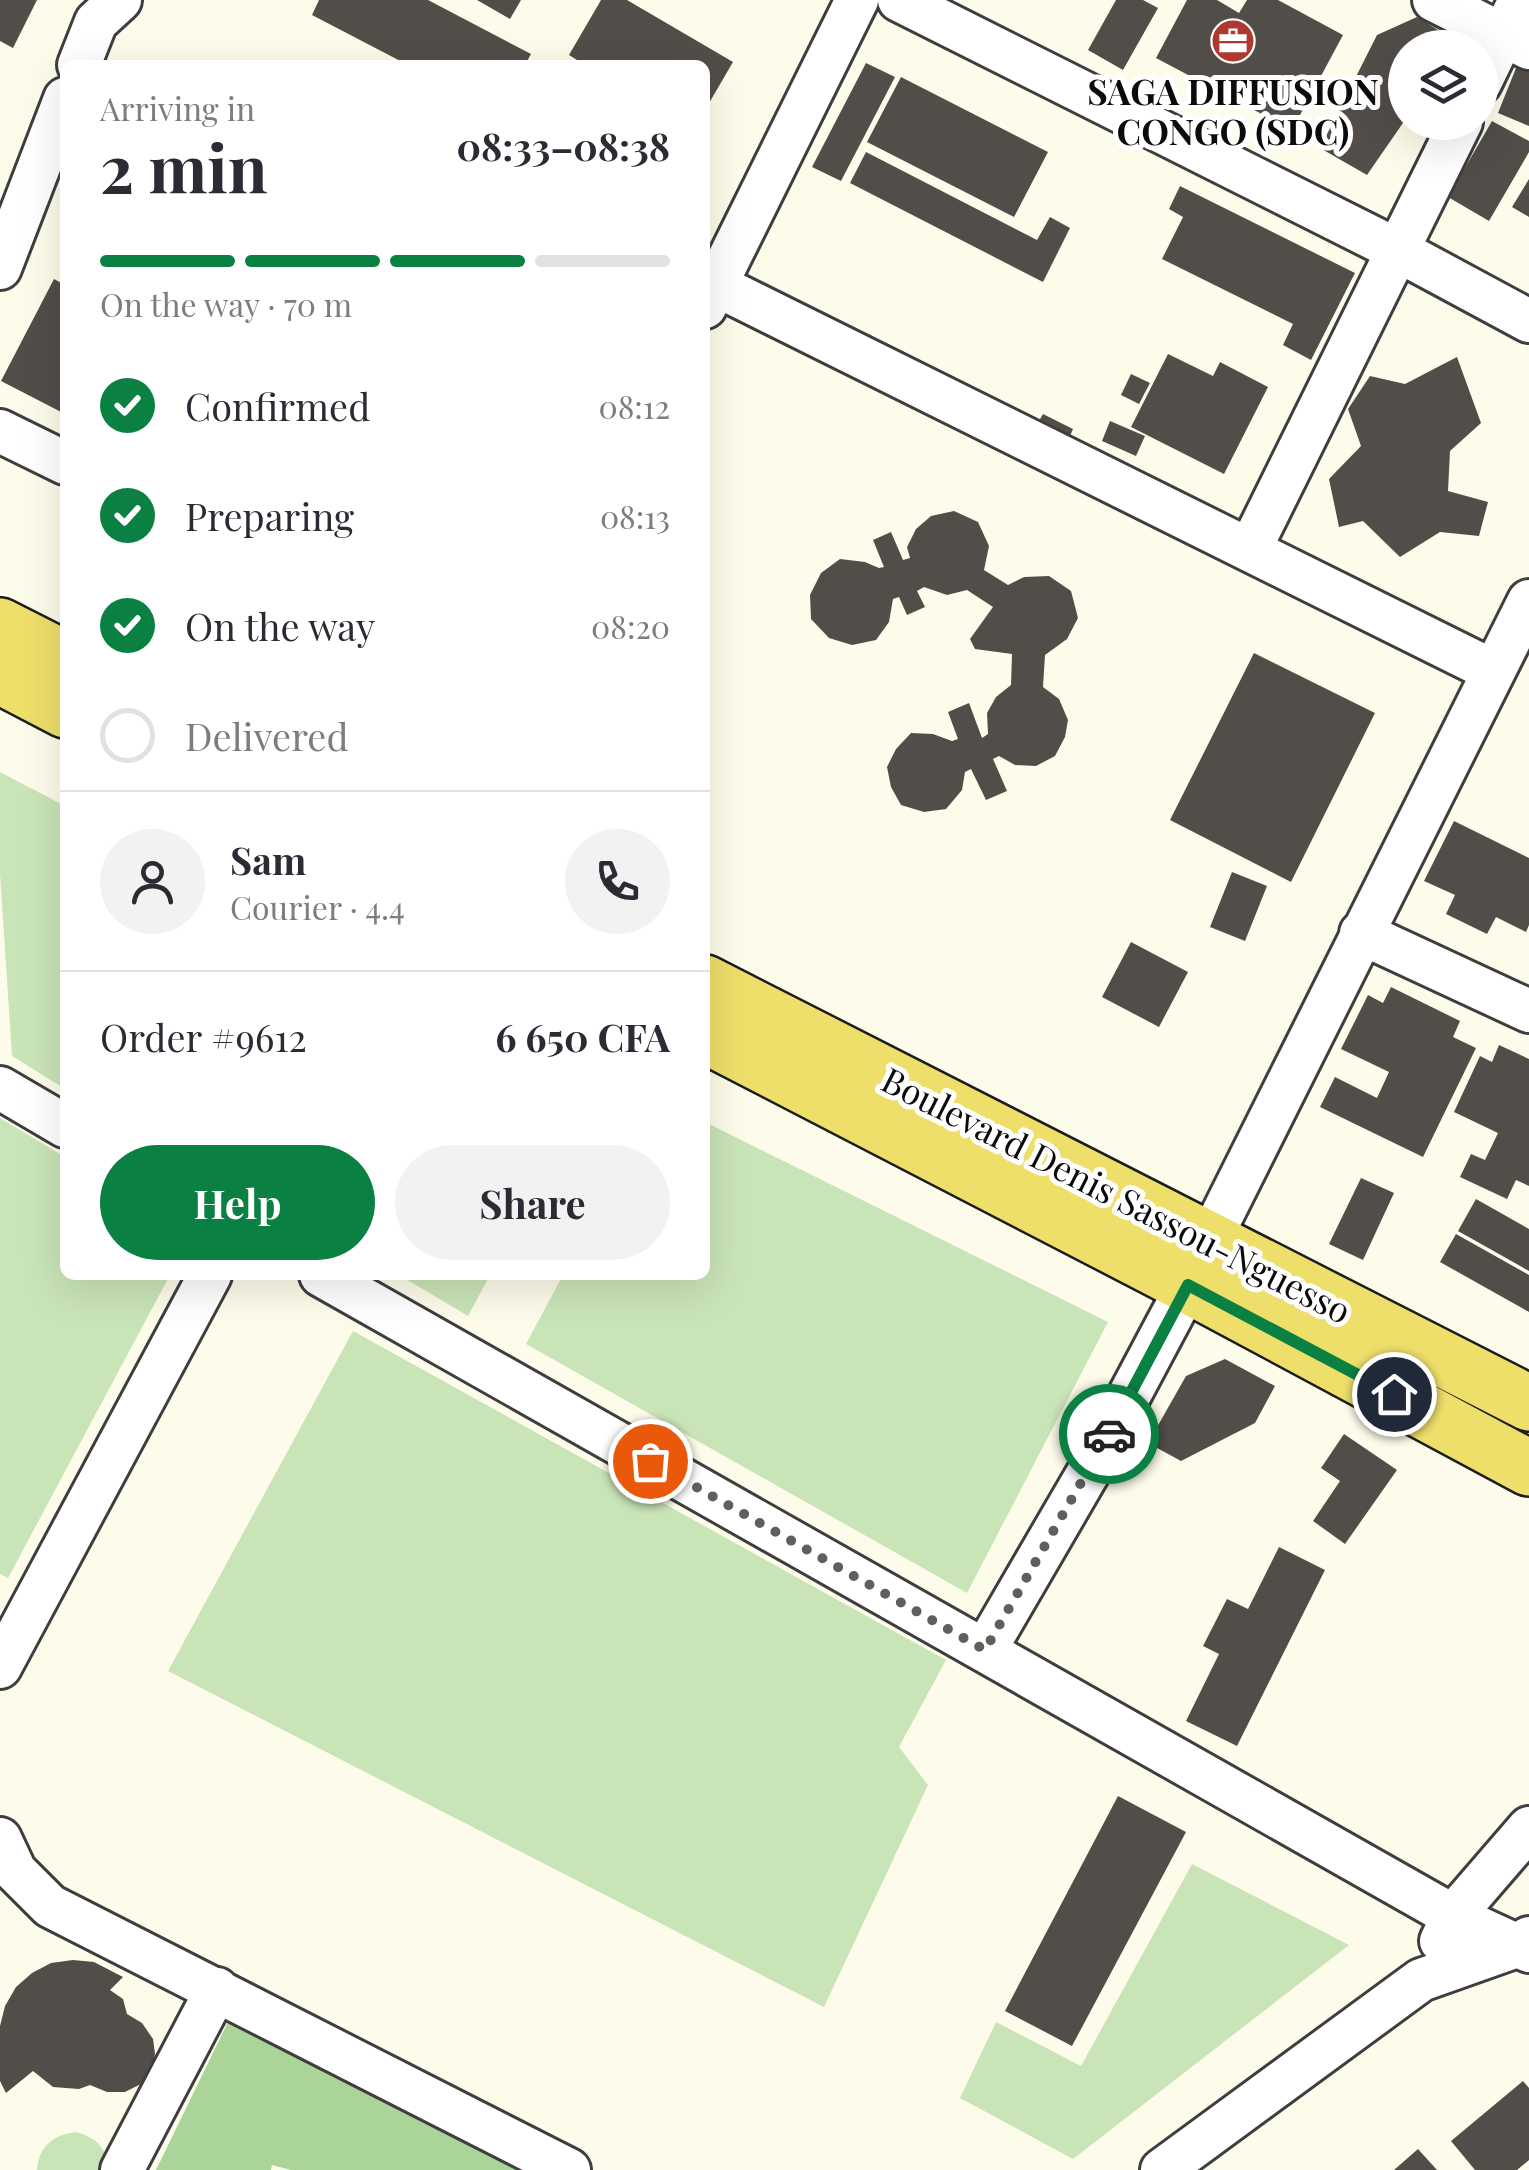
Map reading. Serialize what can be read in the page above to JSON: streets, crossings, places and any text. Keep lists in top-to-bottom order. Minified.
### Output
{"streets":{"main road":["Boulevard Denis Sassou-Nguesso"]},"places":{"office":["SAGA DIFFUSION CONGO (SDC)"]},"page":{"heading":["2 min","Arriving in","08:33–08:38"],"panel":["Sam","Courier · 4.4","Order #9612","6 650 CFA"],"bar":"On the way · 70 m","list":[["Confirmed","08:12"],["Preparing","08:13"],["On the way","08:20"],"Delivered"],"buttons":["Help","Share"]}}
